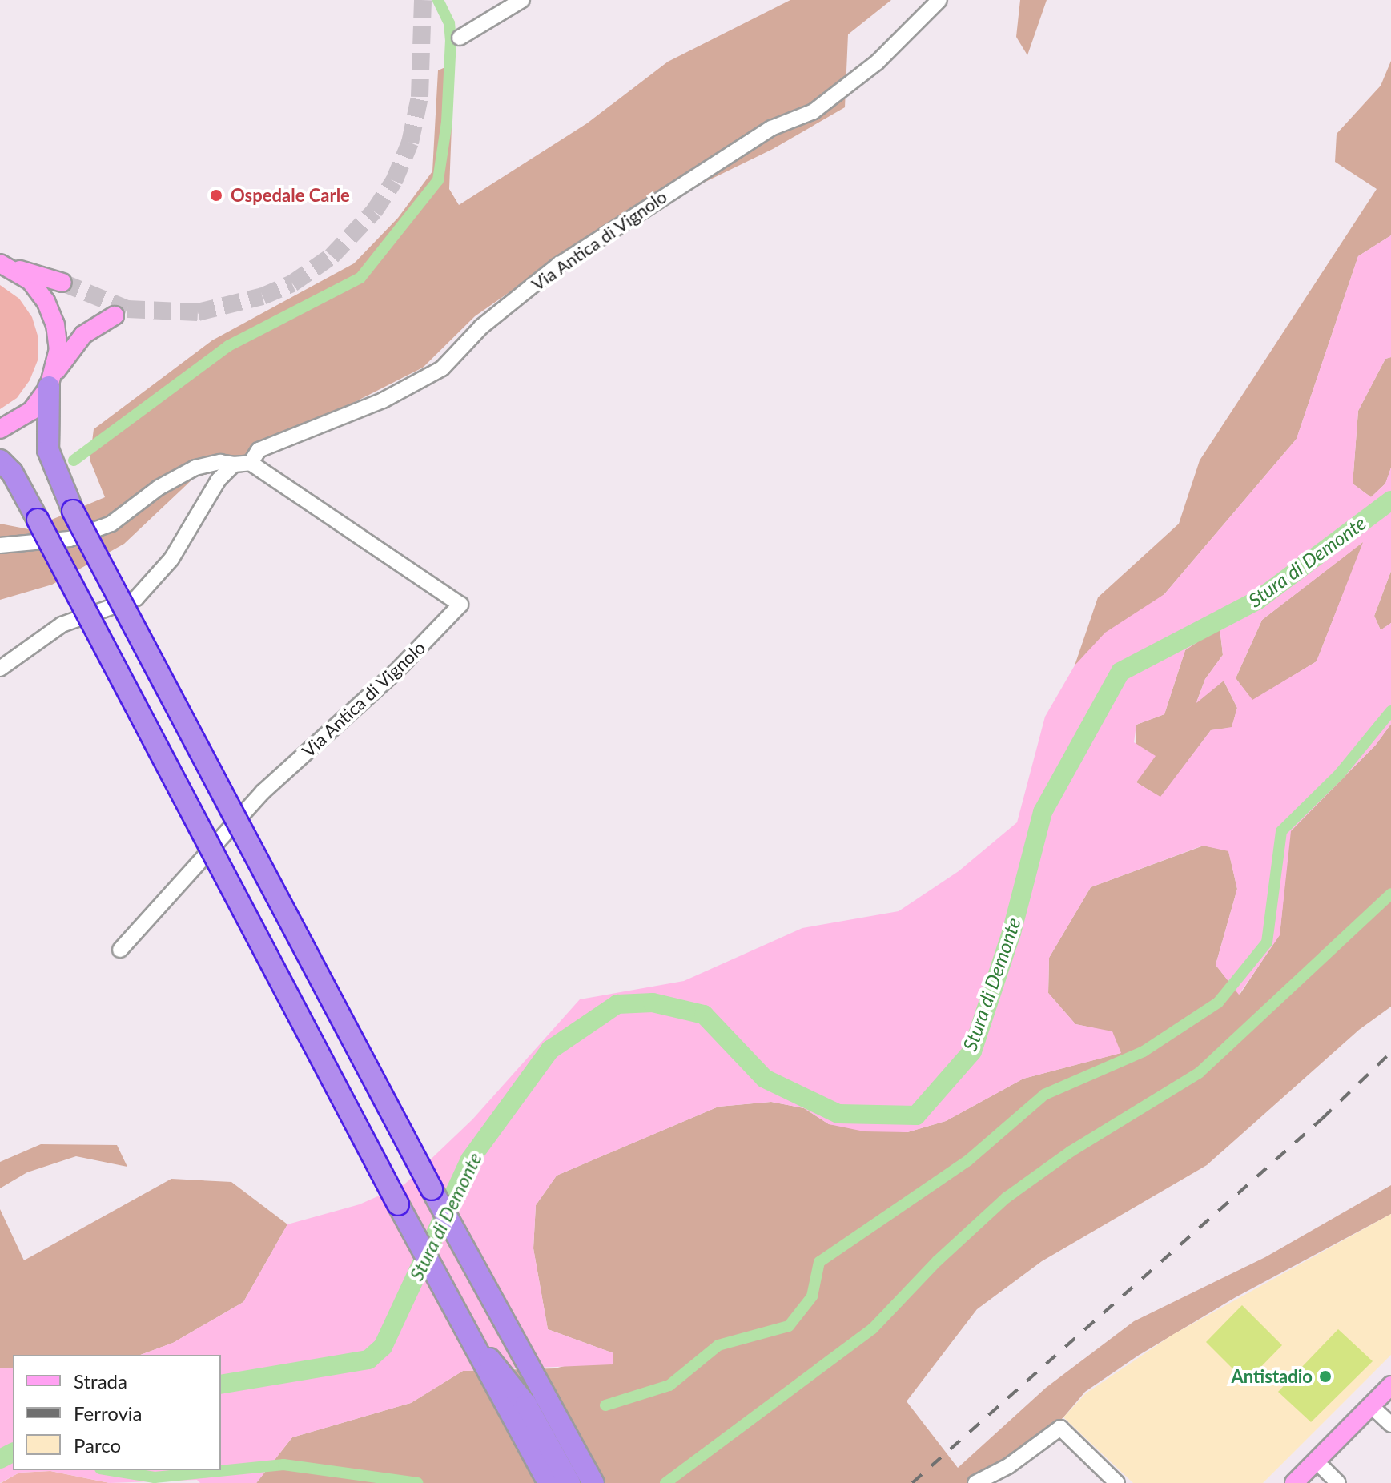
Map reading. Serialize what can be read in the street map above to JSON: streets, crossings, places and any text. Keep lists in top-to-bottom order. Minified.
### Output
{"streets":{"street":["Via Antica di Vignolo"]},"water":["Stura di Demonte"],"places":["Ospedale Carle","Antistadio"],"legend":["Strada","Ferrovia","Parco"]}
